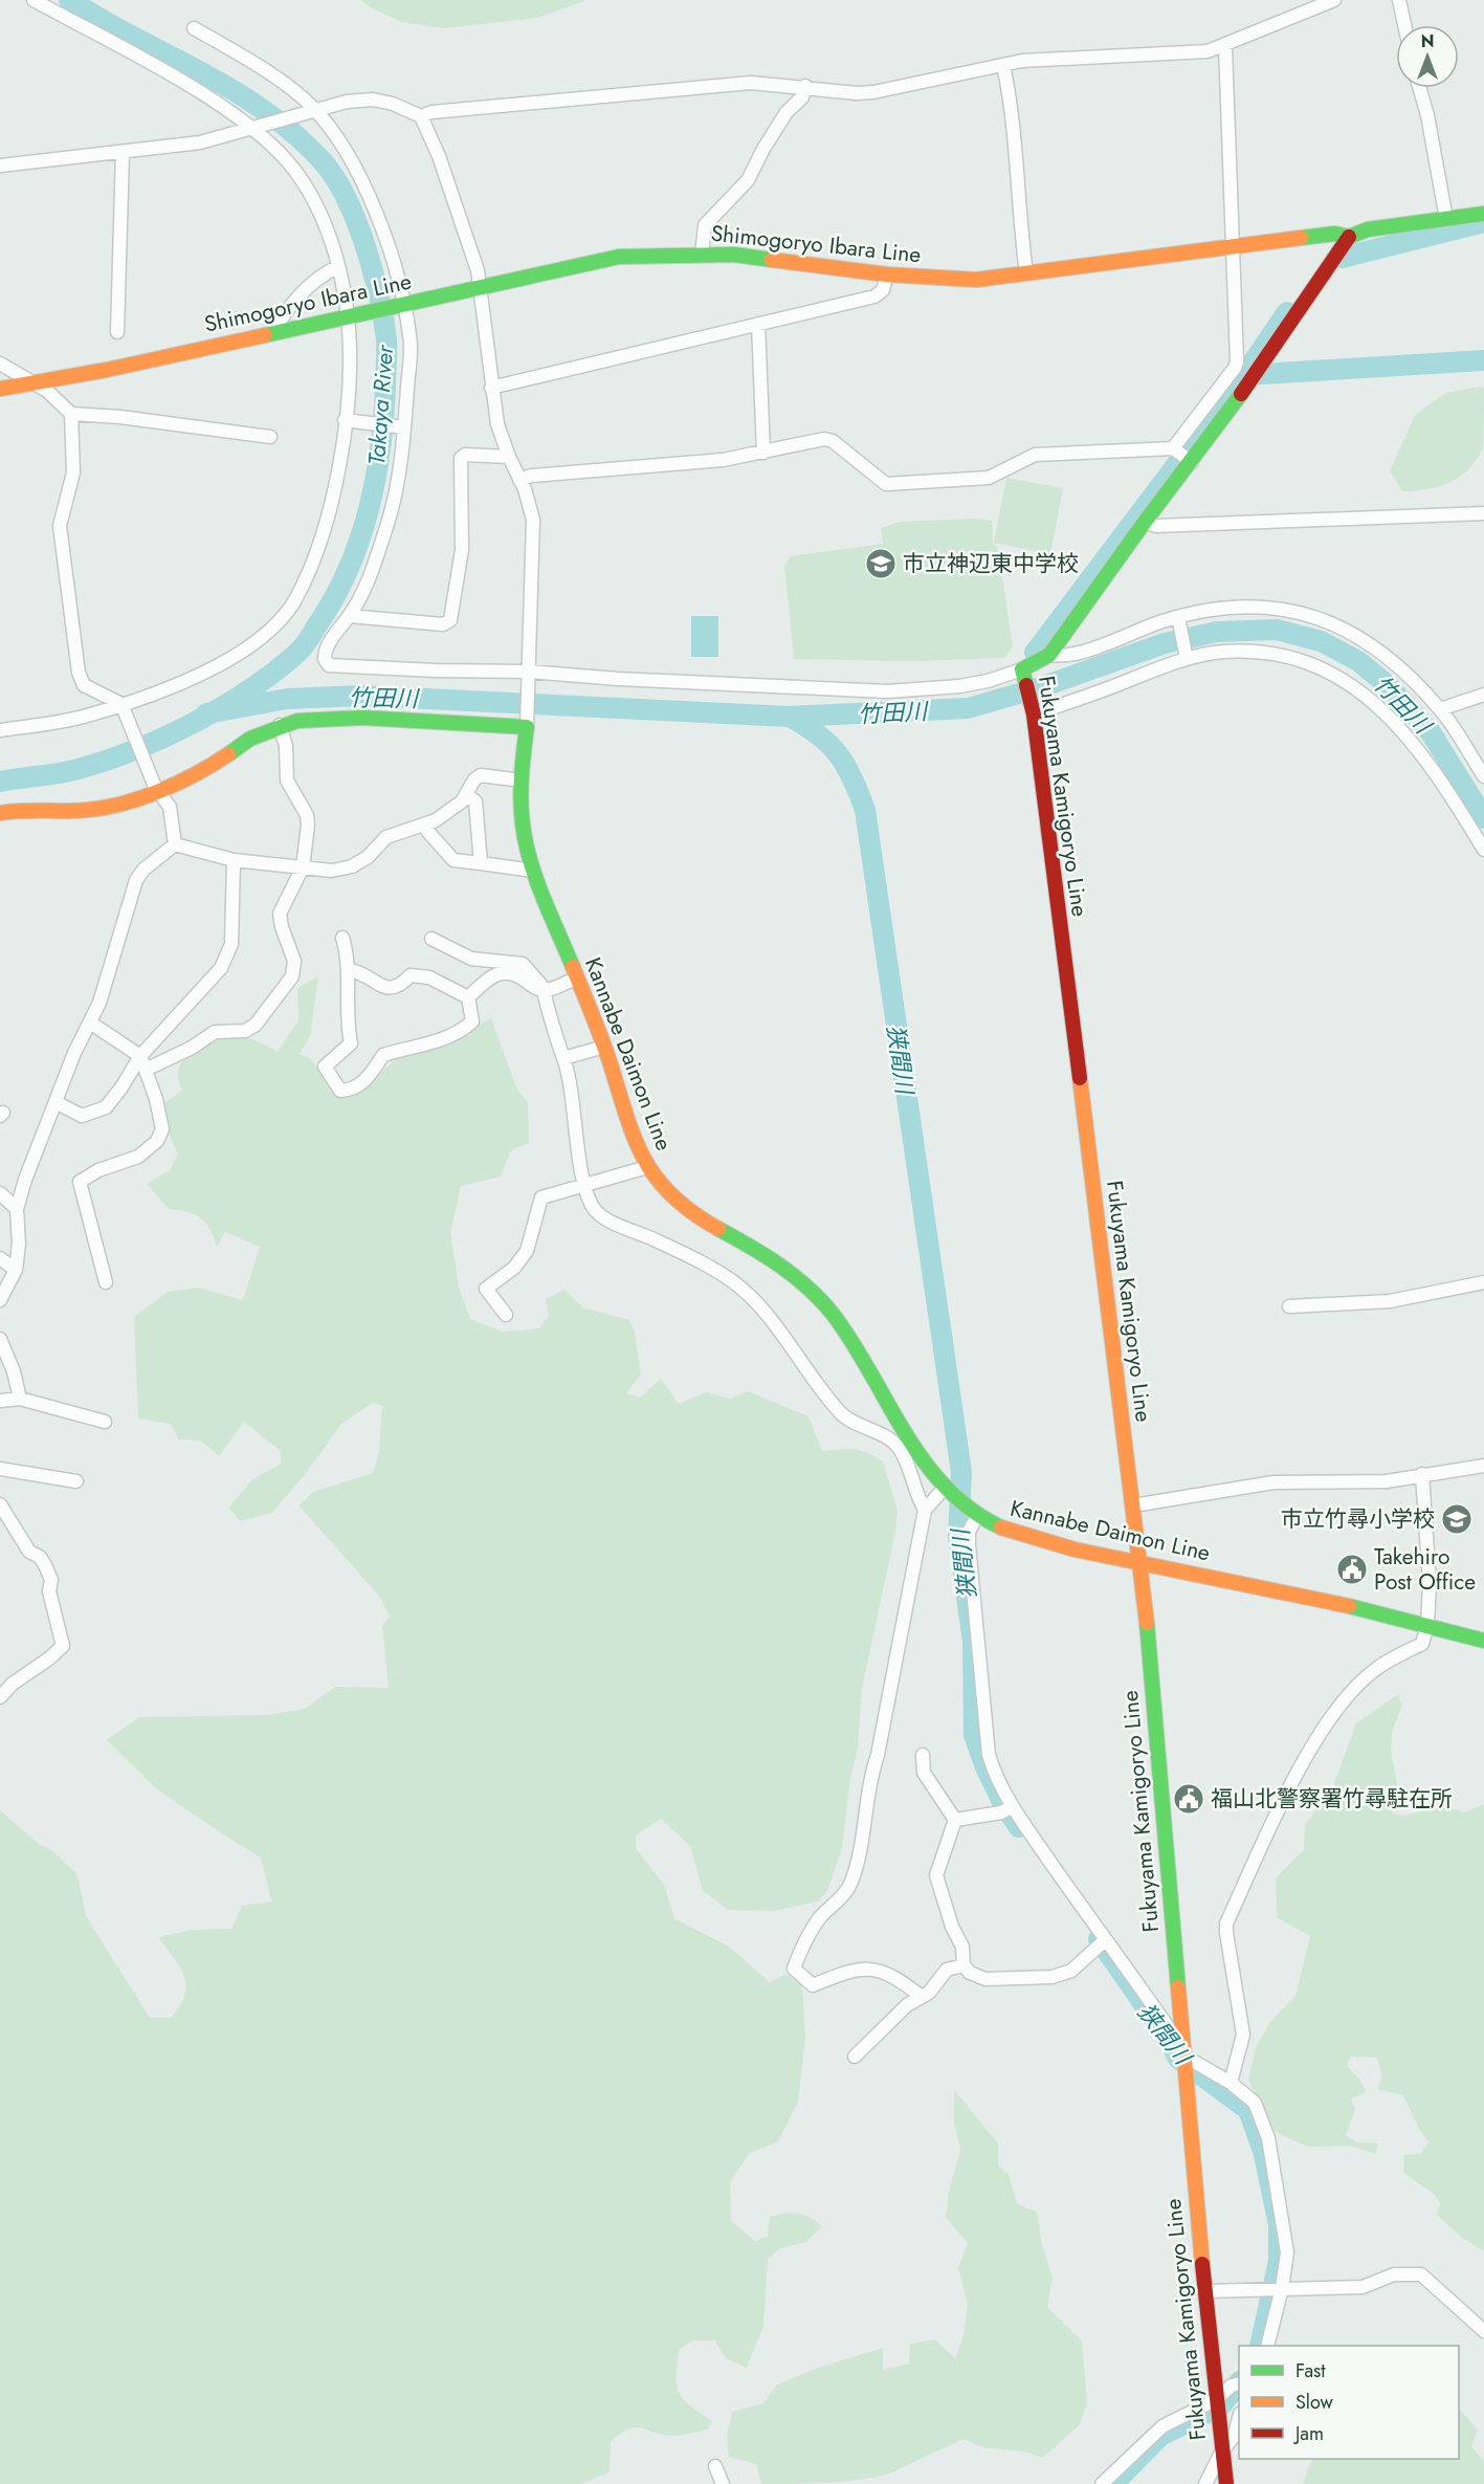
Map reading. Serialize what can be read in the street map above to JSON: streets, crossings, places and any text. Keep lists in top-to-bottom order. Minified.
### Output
{"streets":{"main road":["Shimogoryo Ibara Line","Fukuyama Kamigoryo Line","Kannabe Daimon Line"]},"crossings":[["Shimogoryo Ibara Line","Fukuyama Kamigoryo Line"],["Fukuyama Kamigoryo Line","Kannabe Daimon Line"]],"water":["Takaya River","竹田川","狭間川"],"places":{"school or university":["市立神辺東中学校","市立竹尋小学校"],"public building":["Takehiro Post Office","福山北警察署竹尋駐在所"]},"legend":["Fast","Slow","Jam"],"north":"top"}
